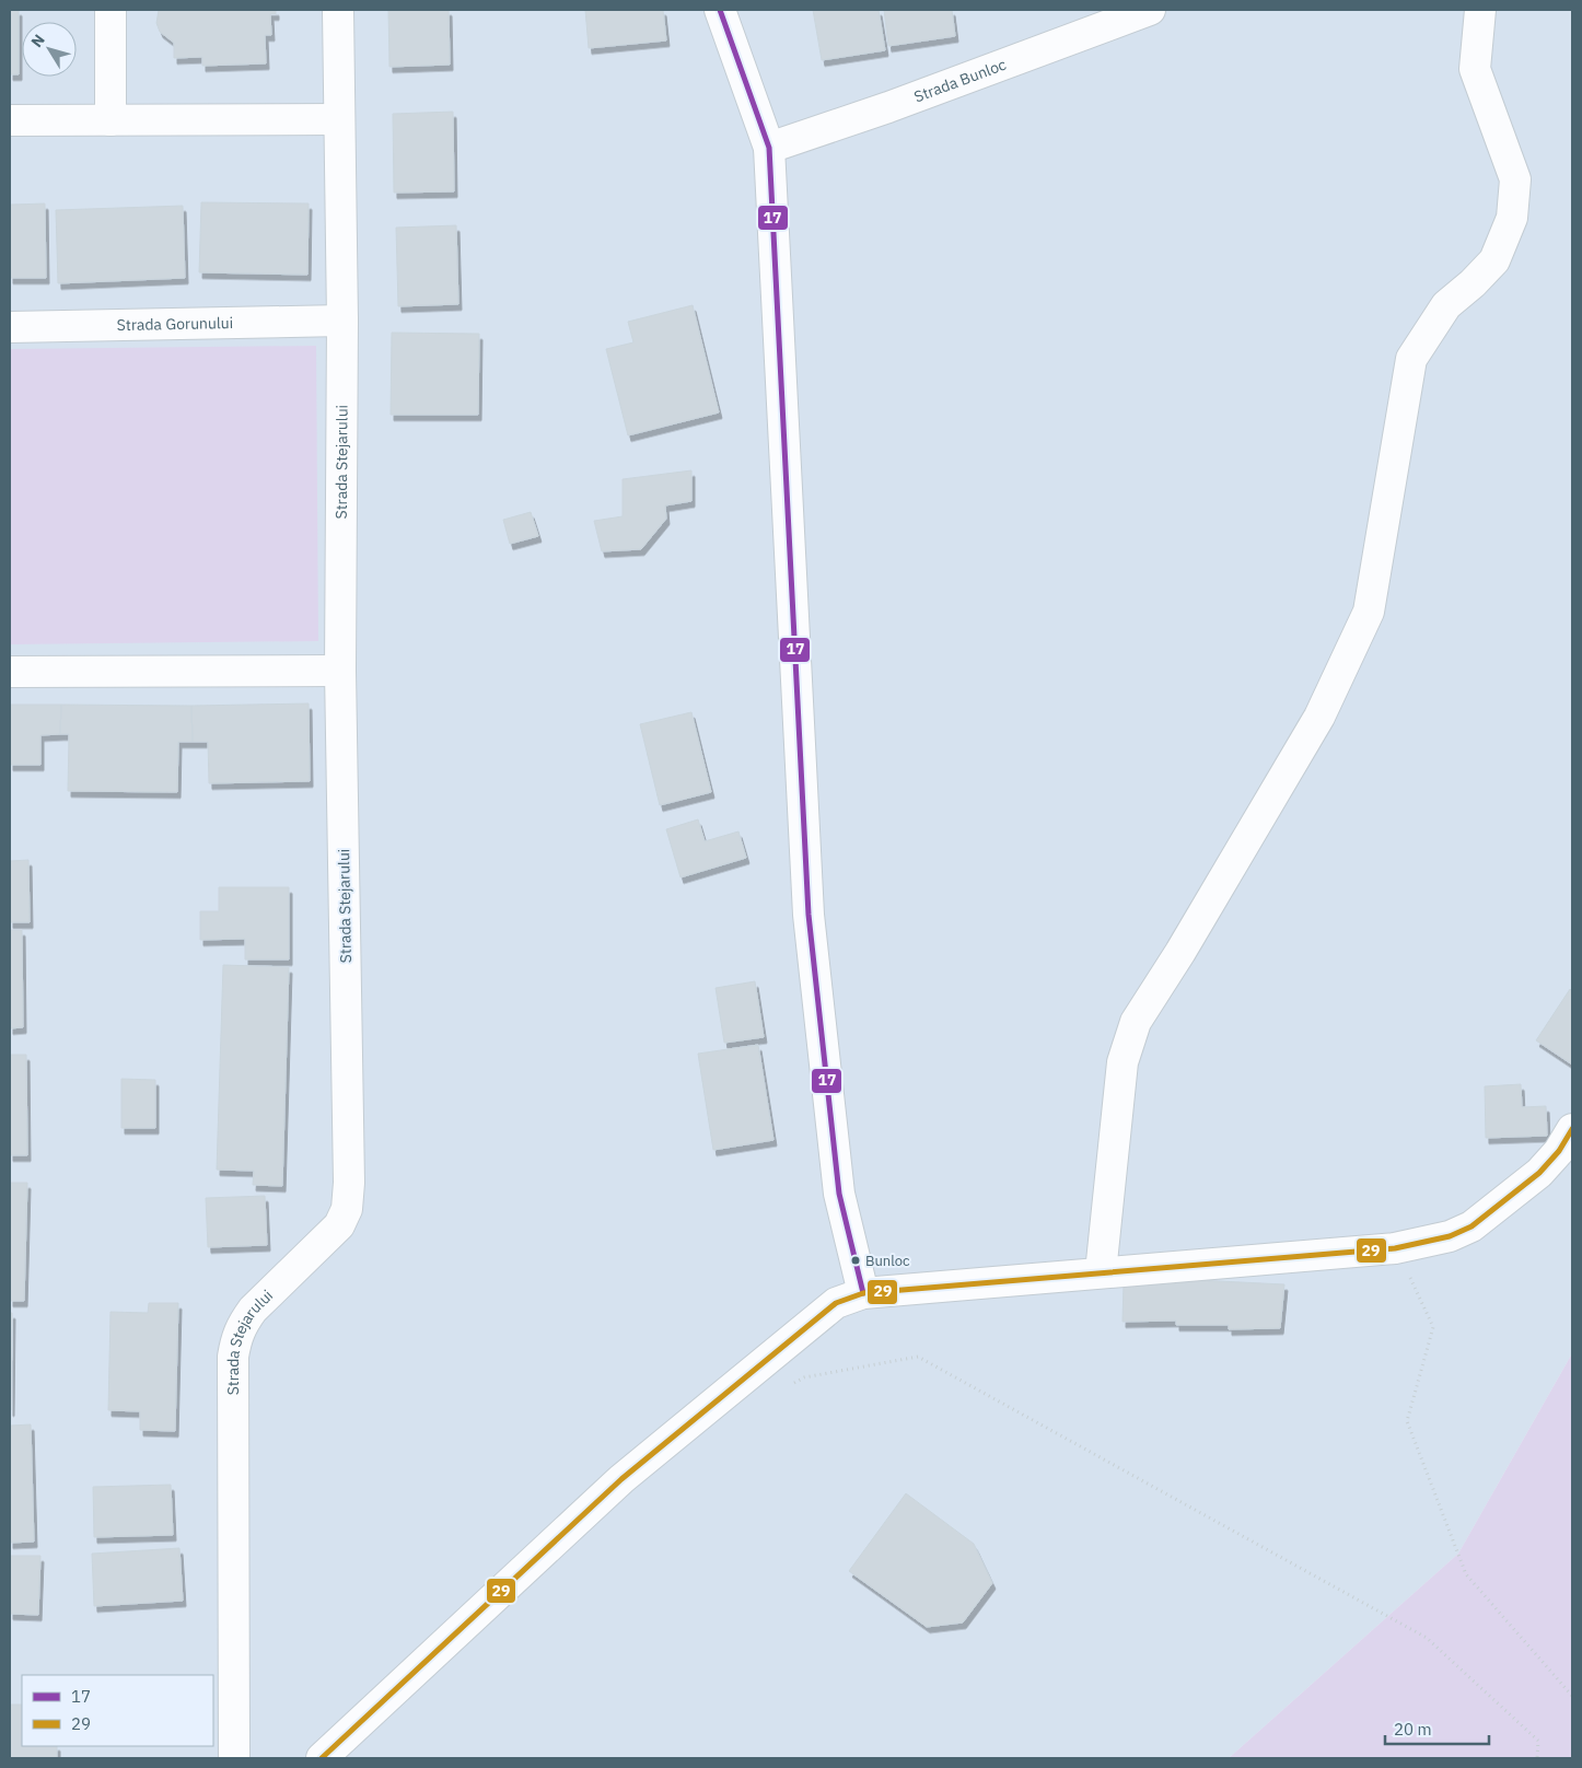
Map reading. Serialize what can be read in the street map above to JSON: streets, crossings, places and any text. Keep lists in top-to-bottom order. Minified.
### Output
{"streets":{"street":["Strada Bunloc","Strada Gorunului","Strada Stejarului"]},"crossings":[["Strada Gorunului","Strada Stejarului"]],"places":["Bunloc"],"lines":["transit line 17","transit line 29"],"legend":["17","29"],"scale_bar":"20 m","north":"top left"}
